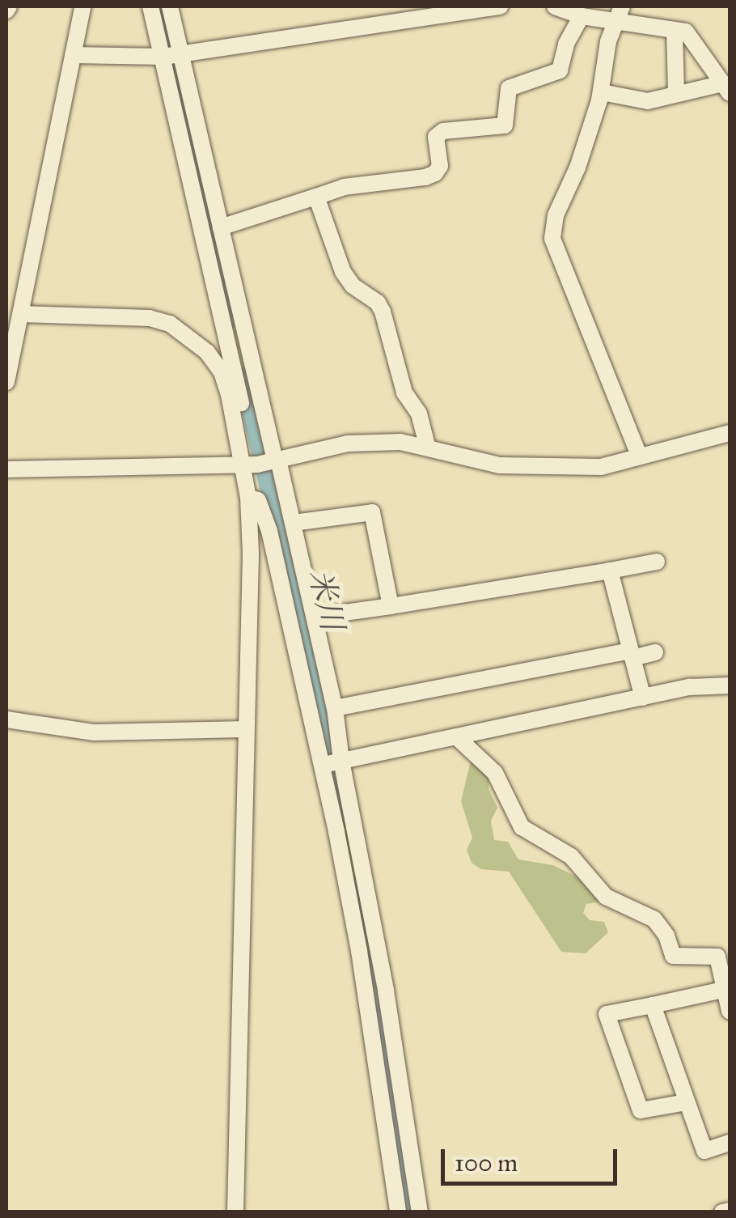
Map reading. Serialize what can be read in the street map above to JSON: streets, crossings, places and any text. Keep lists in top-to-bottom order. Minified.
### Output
{"water":["米川"],"scale_bar":"100 m"}
